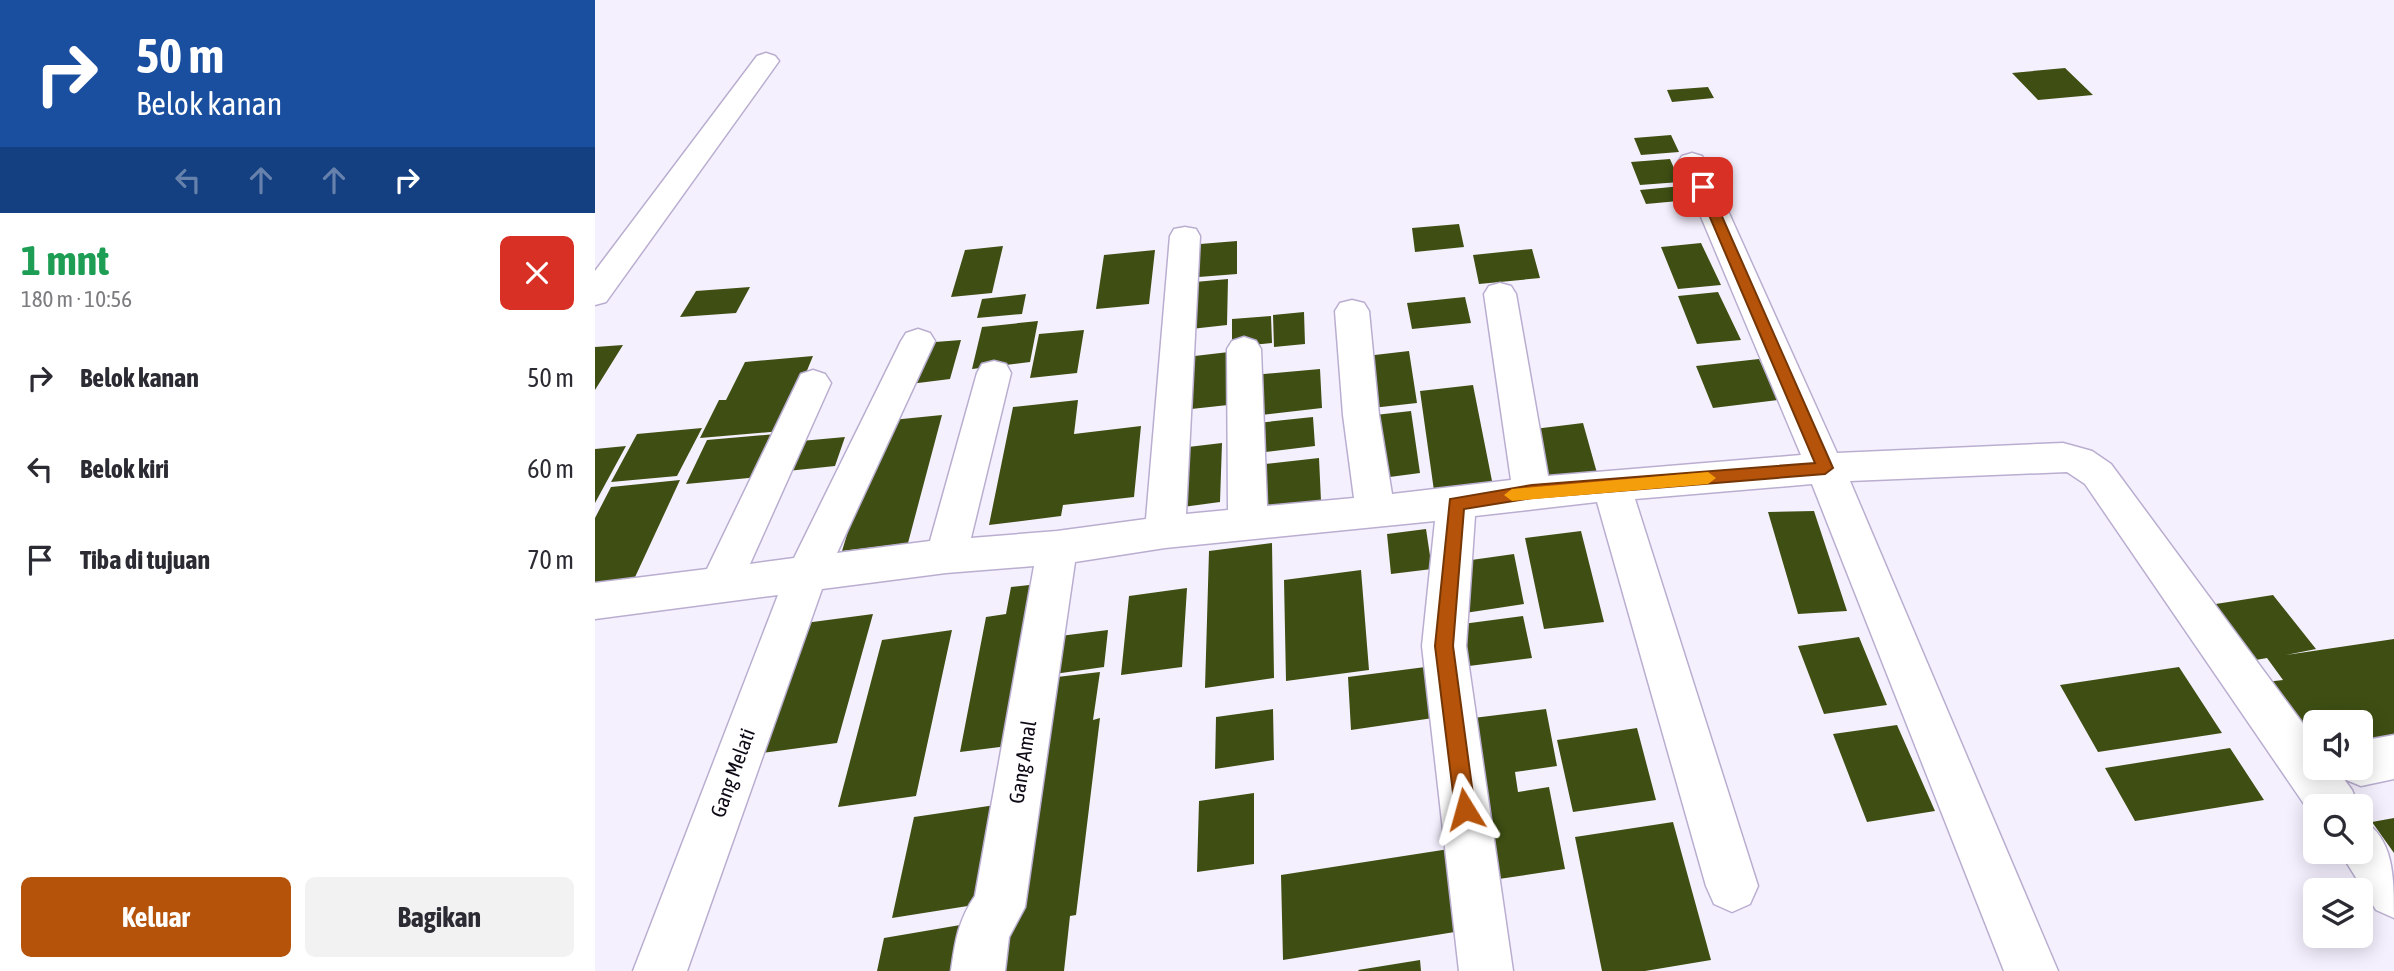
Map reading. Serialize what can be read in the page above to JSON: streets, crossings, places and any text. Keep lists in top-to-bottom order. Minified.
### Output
{"streets":{"street":["Gang Amal","Gang Melati"]},"page":{"turn":["50 m","Belok kanan"],"heading":["1 mnt","180 m · 10:56"],"list":[{"name":"Belok kanan","value":"50 m"},{"name":"Belok kiri","value":"60 m"},{"name":"Tiba di tujuan","value":"70 m"}],"buttons":["Keluar","Bagikan"]}}
